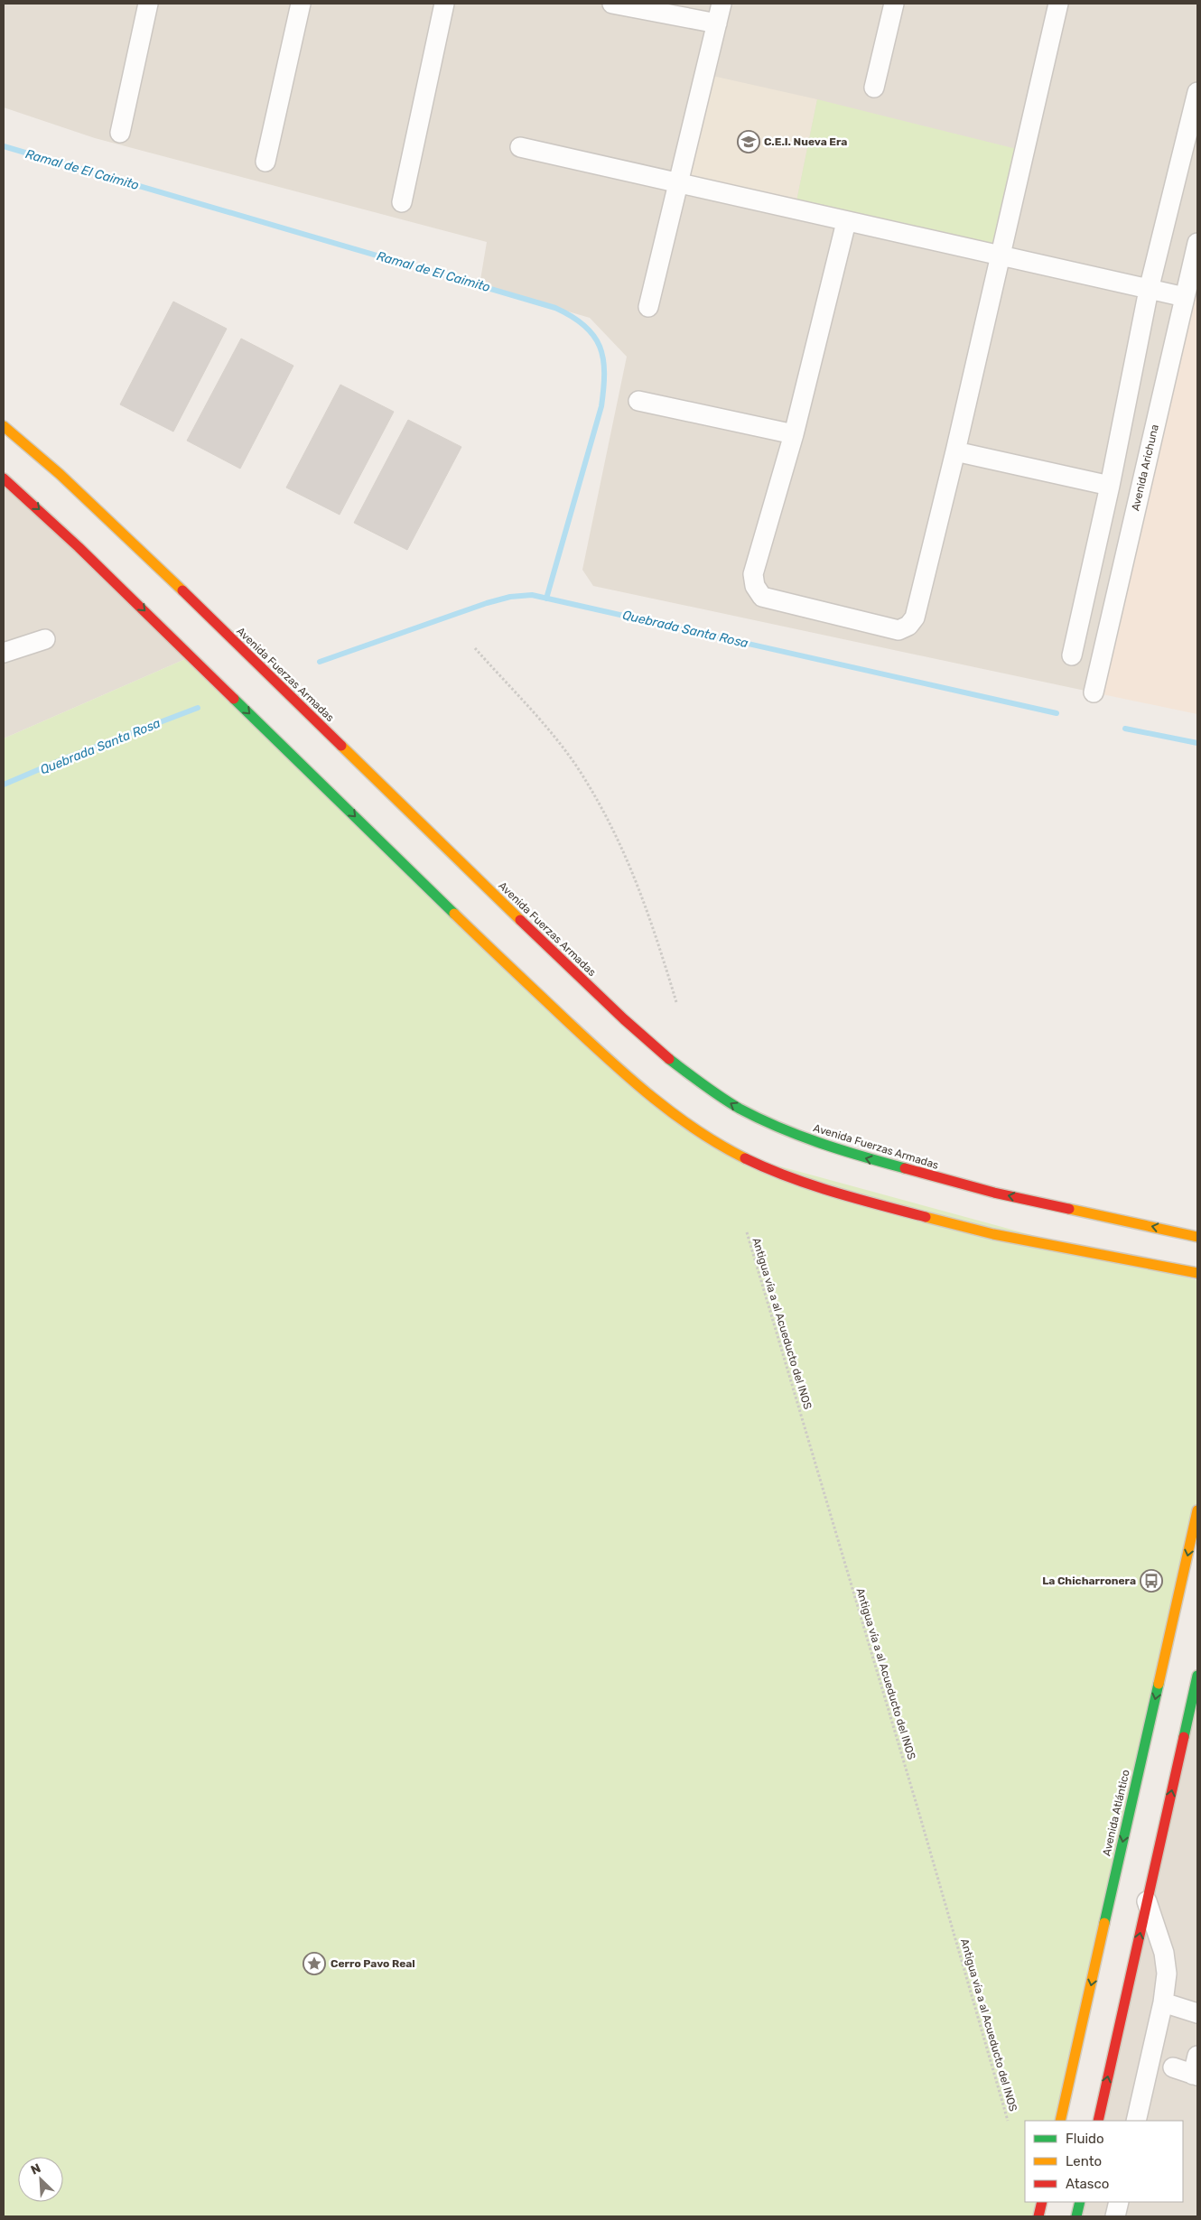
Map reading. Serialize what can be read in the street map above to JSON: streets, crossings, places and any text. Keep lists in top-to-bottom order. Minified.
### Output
{"streets":{"street":["Avenida Arichuna","Avenida Fuerzas Armadas","Avenida Atlántico"],"path":["Antigua vía a al Acueducto del INOS"]},"water":["Ramal de El Caimito","Quebrada Santa Rosa"],"places":{"school or university":["C.E.I. Nueva Era"],"bus stop":["La Chicharronera"],"place":["Cerro Pavo Real"]},"legend":["Fluido","Lento","Atasco"],"north":"top left"}
